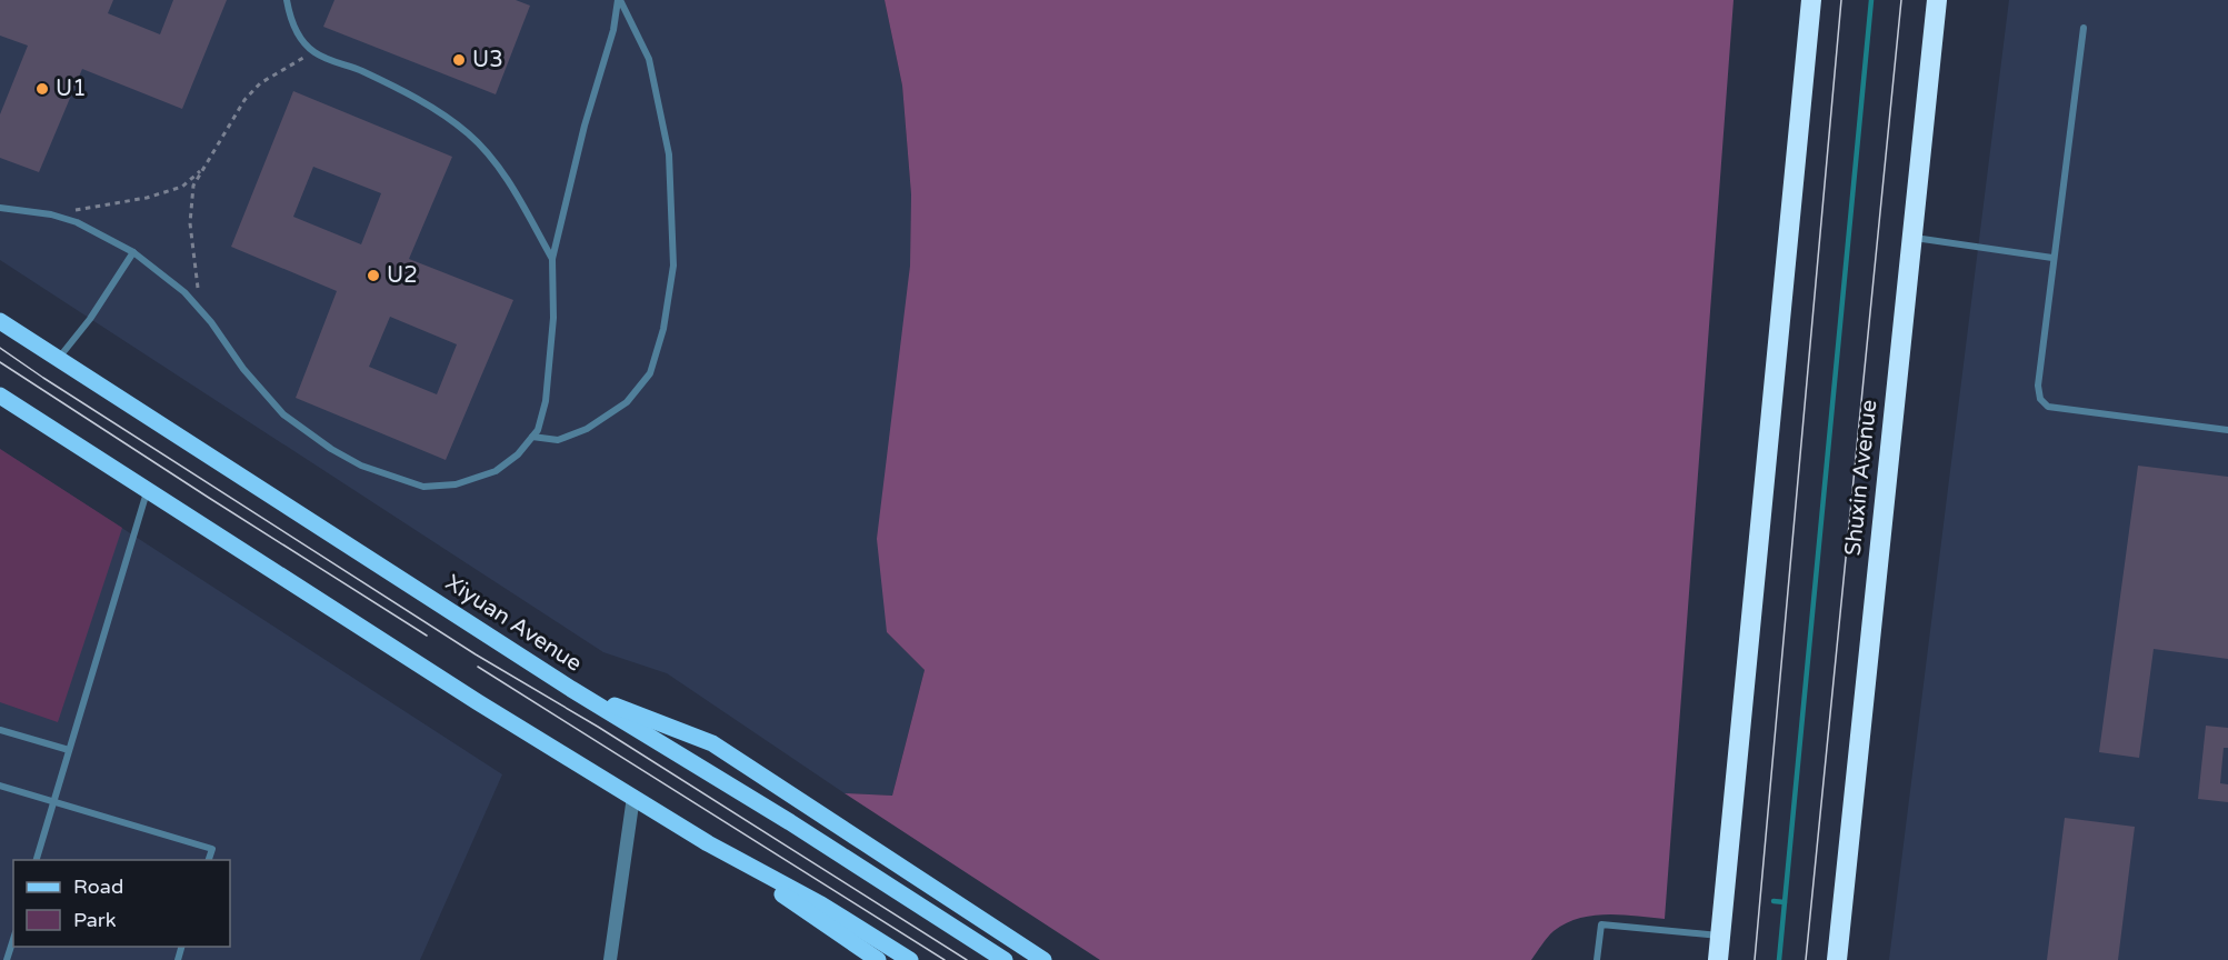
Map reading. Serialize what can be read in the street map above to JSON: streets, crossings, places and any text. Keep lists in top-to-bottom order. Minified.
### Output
{"streets":{"highway":["Shuxin Avenue"],"main road":["Xiyuan Avenue"]},"places":["U3","U1","U2"],"legend":["Road","Park"]}
